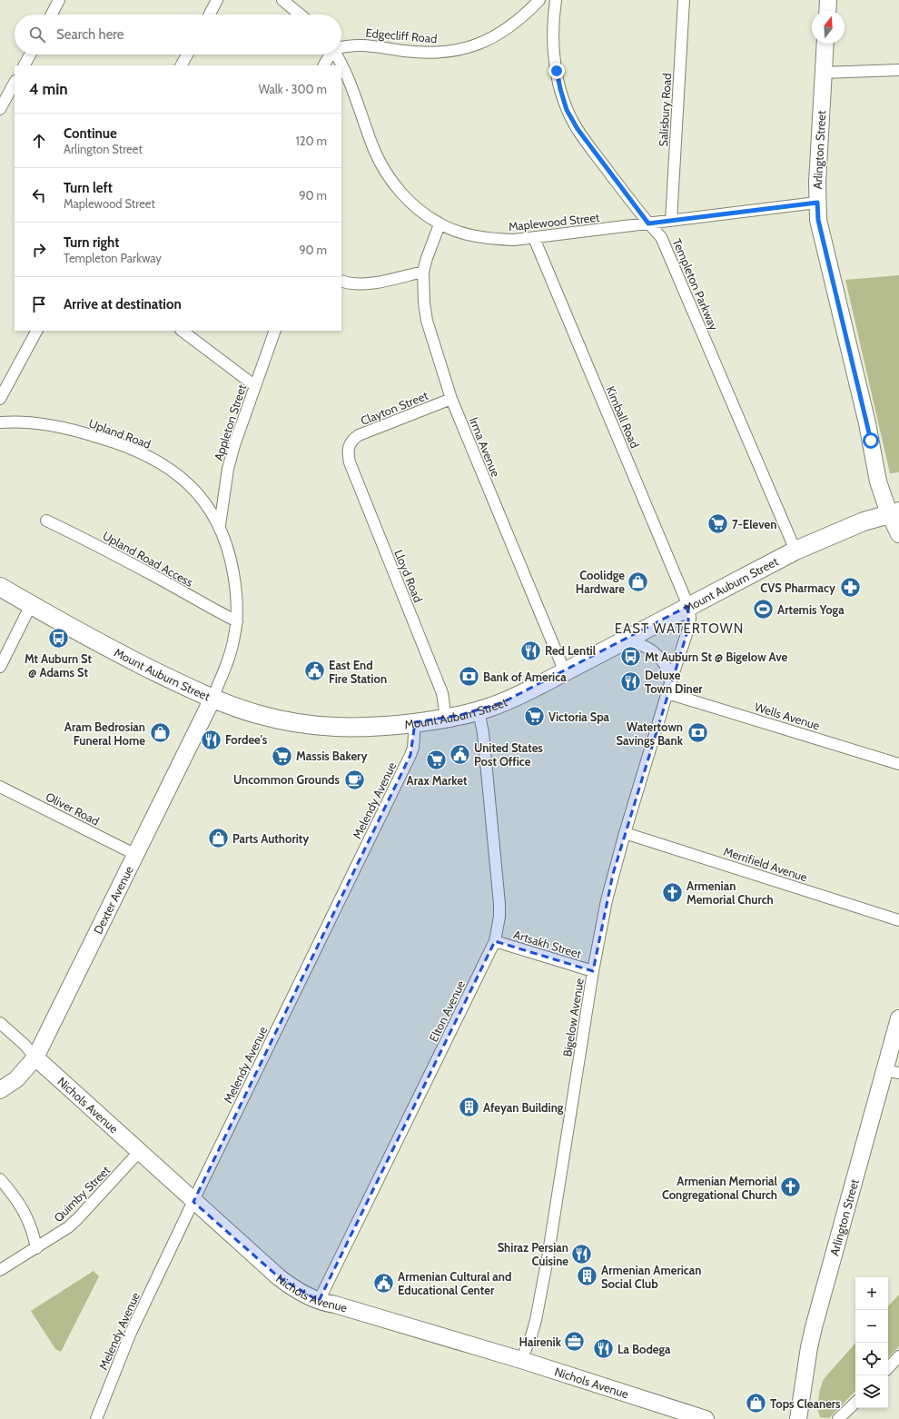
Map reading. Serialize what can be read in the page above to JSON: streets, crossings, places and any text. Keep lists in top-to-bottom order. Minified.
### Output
{"streets":{"main road":["Mount Auburn Street"],"street":["Edgecliff Road","Salisbury Road","Arlington Street","Maplewood Street","Templeton Parkway","Clayton Street","Kimball Road","Appleton Street","Upland Road","Irma Avenue","Upland Road Access","Lloyd Road","Wells Avenue","Melendy Avenue","Oliver Road","Merrifield Avenue","Dexter Avenue","Artsakh Street","Elton Avenue","Bigelow Avenue","Nichols Avenue","Quimby Street"]},"crossings":[["Salisbury Road","Maplewood Street"],["Arlington Street","Maplewood Street"],["Arlington Street","Mount Auburn Street"],["Maplewood Street","Templeton Parkway"],["Maplewood Street","Kimball Road"],["Maplewood Street","Irma Avenue"],["Templeton Parkway","Mount Auburn Street"],["Clayton Street","Irma Avenue"],["Clayton Street","Lloyd Road"],["Kimball Road","Mount Auburn Street"],["Kimball Road","Bigelow Avenue"],["Appleton Street","Upland Road"],["Upland Road","Upland Road Access"],["Upland Road","Mount Auburn Street"],["Upland Road","Dexter Avenue"],["Irma Avenue","Mount Auburn Street"],["Lloyd Road","Mount Auburn Street"],["Mount Auburn Street","Melendy Avenue"],["Mount Auburn Street","Dexter Avenue"],["Mount Auburn Street","Elton Avenue"],["Mount Auburn Street","Bigelow Avenue"],["Wells Avenue","Bigelow Avenue"],["Melendy Avenue","Nichols Avenue"],["Oliver Road","Dexter Avenue"],["Merrifield Avenue","Bigelow Avenue"],["Dexter Avenue","Nichols Avenue"],["Artsakh Street","Elton Avenue"],["Artsakh Street","Bigelow Avenue"],["Elton Avenue","Nichols Avenue"],["Bigelow Avenue","Nichols Avenue"],["Nichols Avenue","Quimby Street"]],"districts":["EAST WATERTOWN"],"places":{"supermarket":["7-Eleven","Victoria Spa","Massis Bakery","Arax Market"],"shop":["Coolidge Hardware","Aram Bedrosian Funeral Home","Parts Authority","Tops Cleaners"],"pharmacy":["CVS Pharmacy"],"sports":["Artemis Yoga"],"bus stop":["Mt Auburn St @ Adams St","Mt Auburn St @ Bigelow Ave"],"restaurant":["Red Lentil","Deluxe Town Diner","Fordee's","Shiraz Persian Cuisine","La Bodega"],"public building":["East End Fire Station","United States Post Office","Armenian Cultural and Educational Center"],"bank":["Bank of America","Watertown Savings Bank"],"cafe":["Uncommon Grounds"],"church":["Armenian Memorial Church","Armenian Memorial Congregational Church"],"building":["Afeyan Building","Armenian American Social Club"],"office":["Hairenik"]},"north":"top","page":{"search":"Search here","heading":["4 min","Walk · 300 m"],"list":[["Continue","Arlington Street","120 m"],["Turn left","Maplewood Street","90 m"],["Turn right","Templeton Parkway","90 m"],"Arrive at destination"],"map_buttons":["+","−"]}}
